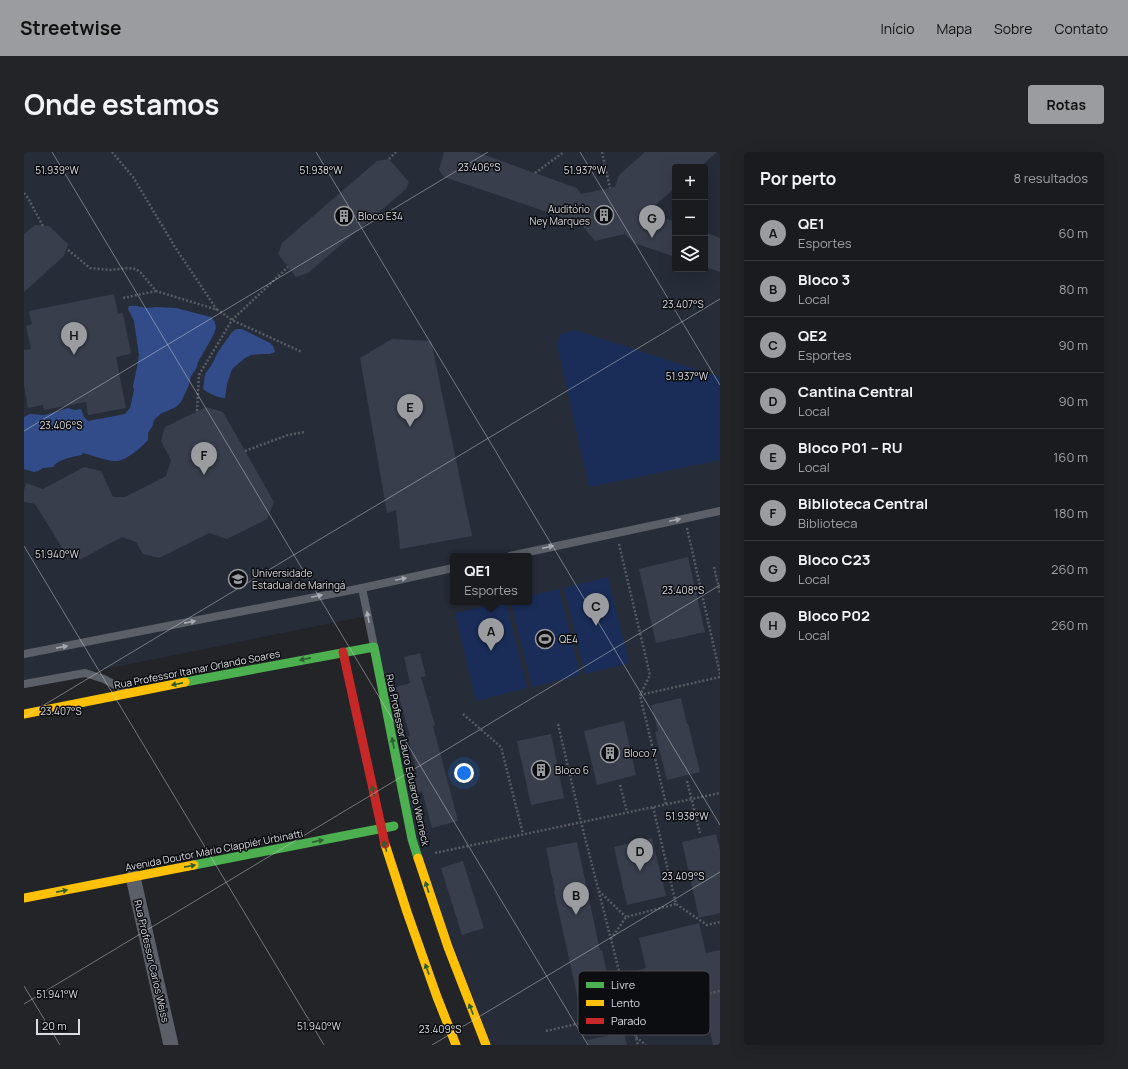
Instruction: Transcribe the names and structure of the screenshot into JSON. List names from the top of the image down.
{
  "streets": {
    "main road": ["Rua Professor Itamar Orlando Soares", "Rua Professor Lauro Eduardo Werneck", "Avenida Doutor Mário Clappiér Urbinatti"],
    "street": ["Rua Professor Carlos Weiss"]
  },
  "crossings": [
    ["Rua Professor Itamar Orlando Soares", "Rua Professor Lauro Eduardo Werneck"],
    ["Rua Professor Lauro Eduardo Werneck", "Avenida Doutor Mário Clappiér Urbinatti"],
    ["Avenida Doutor Mário Clappiér Urbinatti", "Rua Professor Carlos Weiss"]
  ],
  "one_way": ["Rua Professor Itamar Orlando Soares", "Rua Professor Lauro Eduardo Werneck", "Avenida Doutor Mário Clappiér Urbinatti"],
  "places": {
    "building": [
      "Auditório Ney Marques",
      "Bloco E34",
      "Bloco 7",
      "Bloco 6"
    ],
    "school or university": ["Universidade Estadual de Maringá"],
    "sports": ["QE4"]
  },
  "legend": ["Livre", "Lento", "Parado"],
  "scale_bar": "20 m",
  "page": {
    "header": "Streetwise",
    "nav": [
      "Início",
      "Mapa",
      "Sobre",
      "Contato"
    ],
    "title": "Onde estamos",
    "buttons": "Rotas",
    "heading": ["Por perto", "8 resultados"],
    "map_buttons": ["+", "−"],
    "list": [
      {
        "mark": "A",
        "name": "QE1",
        "note": "Esportes",
        "value": "60 m"
      },
      {
        "mark": "B",
        "name": "Bloco 3",
        "note": "Local",
        "value": "80 m"
      },
      {
        "mark": "C",
        "name": "QE2",
        "note": "Esportes",
        "value": "90 m"
      },
      {
        "mark": "D",
        "name": "Cantina Central",
        "note": "Local",
        "value": "90 m"
      },
      {
        "mark": "E",
        "name": "Bloco P01 – RU",
        "note": "Local",
        "value": "160 m"
      },
      {
        "mark": "F",
        "name": "Biblioteca Central",
        "note": "Biblioteca",
        "value": "180 m"
      },
      {
        "mark": "G",
        "name": "Bloco C23",
        "note": "Local",
        "value": "260 m"
      },
      {
        "mark": "H",
        "name": "Bloco P02",
        "note": "Local",
        "value": "260 m"
      }
    ],
    "pins": [
      "G",
      "H",
      "E",
      "F",
      "C",
      "A",
      "D",
      "B"
    ],
    "popup": ["QE1", "Esportes"],
    "scale": "20 m"
  },
  "coordinates": [
    "23.406°S",
    "51.938°W",
    "51.939°W",
    "51.937°W",
    "23.407°S",
    "51.940°W",
    "23.408°S",
    "23.409°S",
    "51.941°W"
  ]
}
